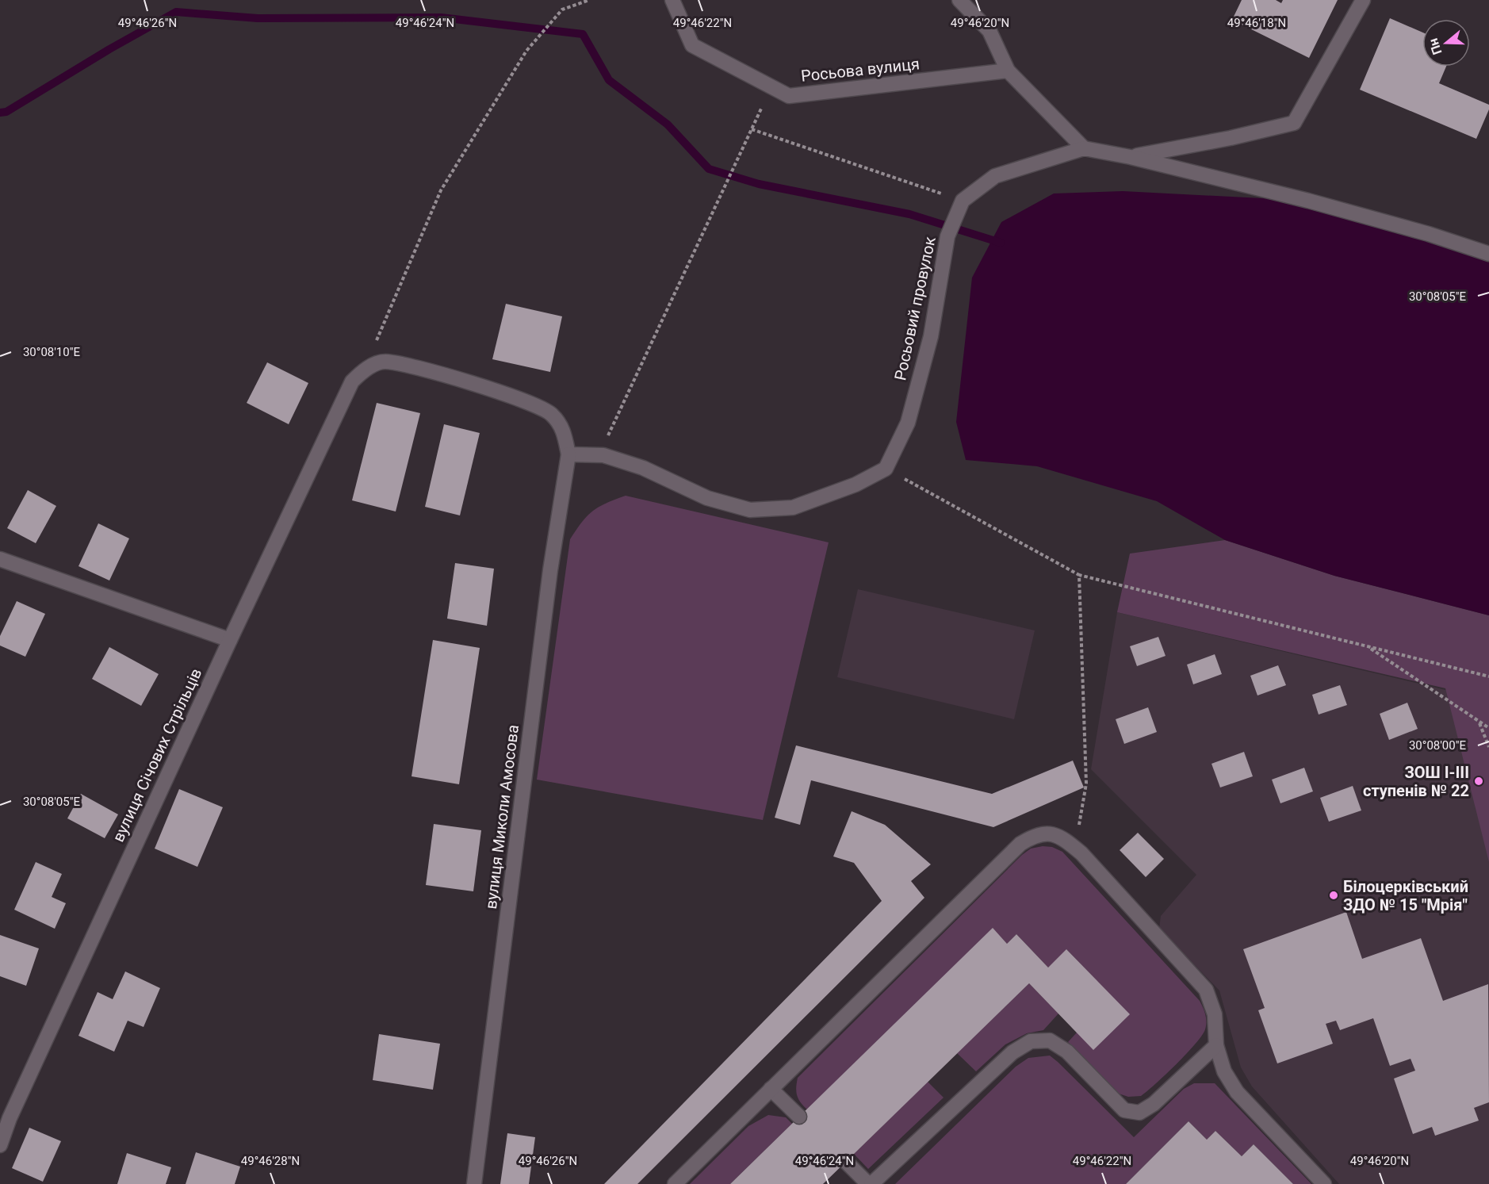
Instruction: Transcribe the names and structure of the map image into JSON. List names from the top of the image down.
{
  "streets": {
    "street": [
      "Росьова вулиця",
      "Росьовий провулок",
      "вулиця Січових Стрільців",
      "вулиця Миколи Амосова"
    ]
  },
  "places": ["ЗОШ І-ІІІ ступенів № 22", "Білоцерківський ЗДО № 15 \"Мрія\""],
  "north": "left",
  "coordinates": [
    "49°46'24\"N",
    "49°46'26\"N",
    "49°46'22\"N",
    "49°46'20\"N",
    "49°46'18\"N",
    "30°08'05\"E",
    "30°08'10\"E",
    "30°08'00\"E",
    "49°46'28\"N"
  ]
}
